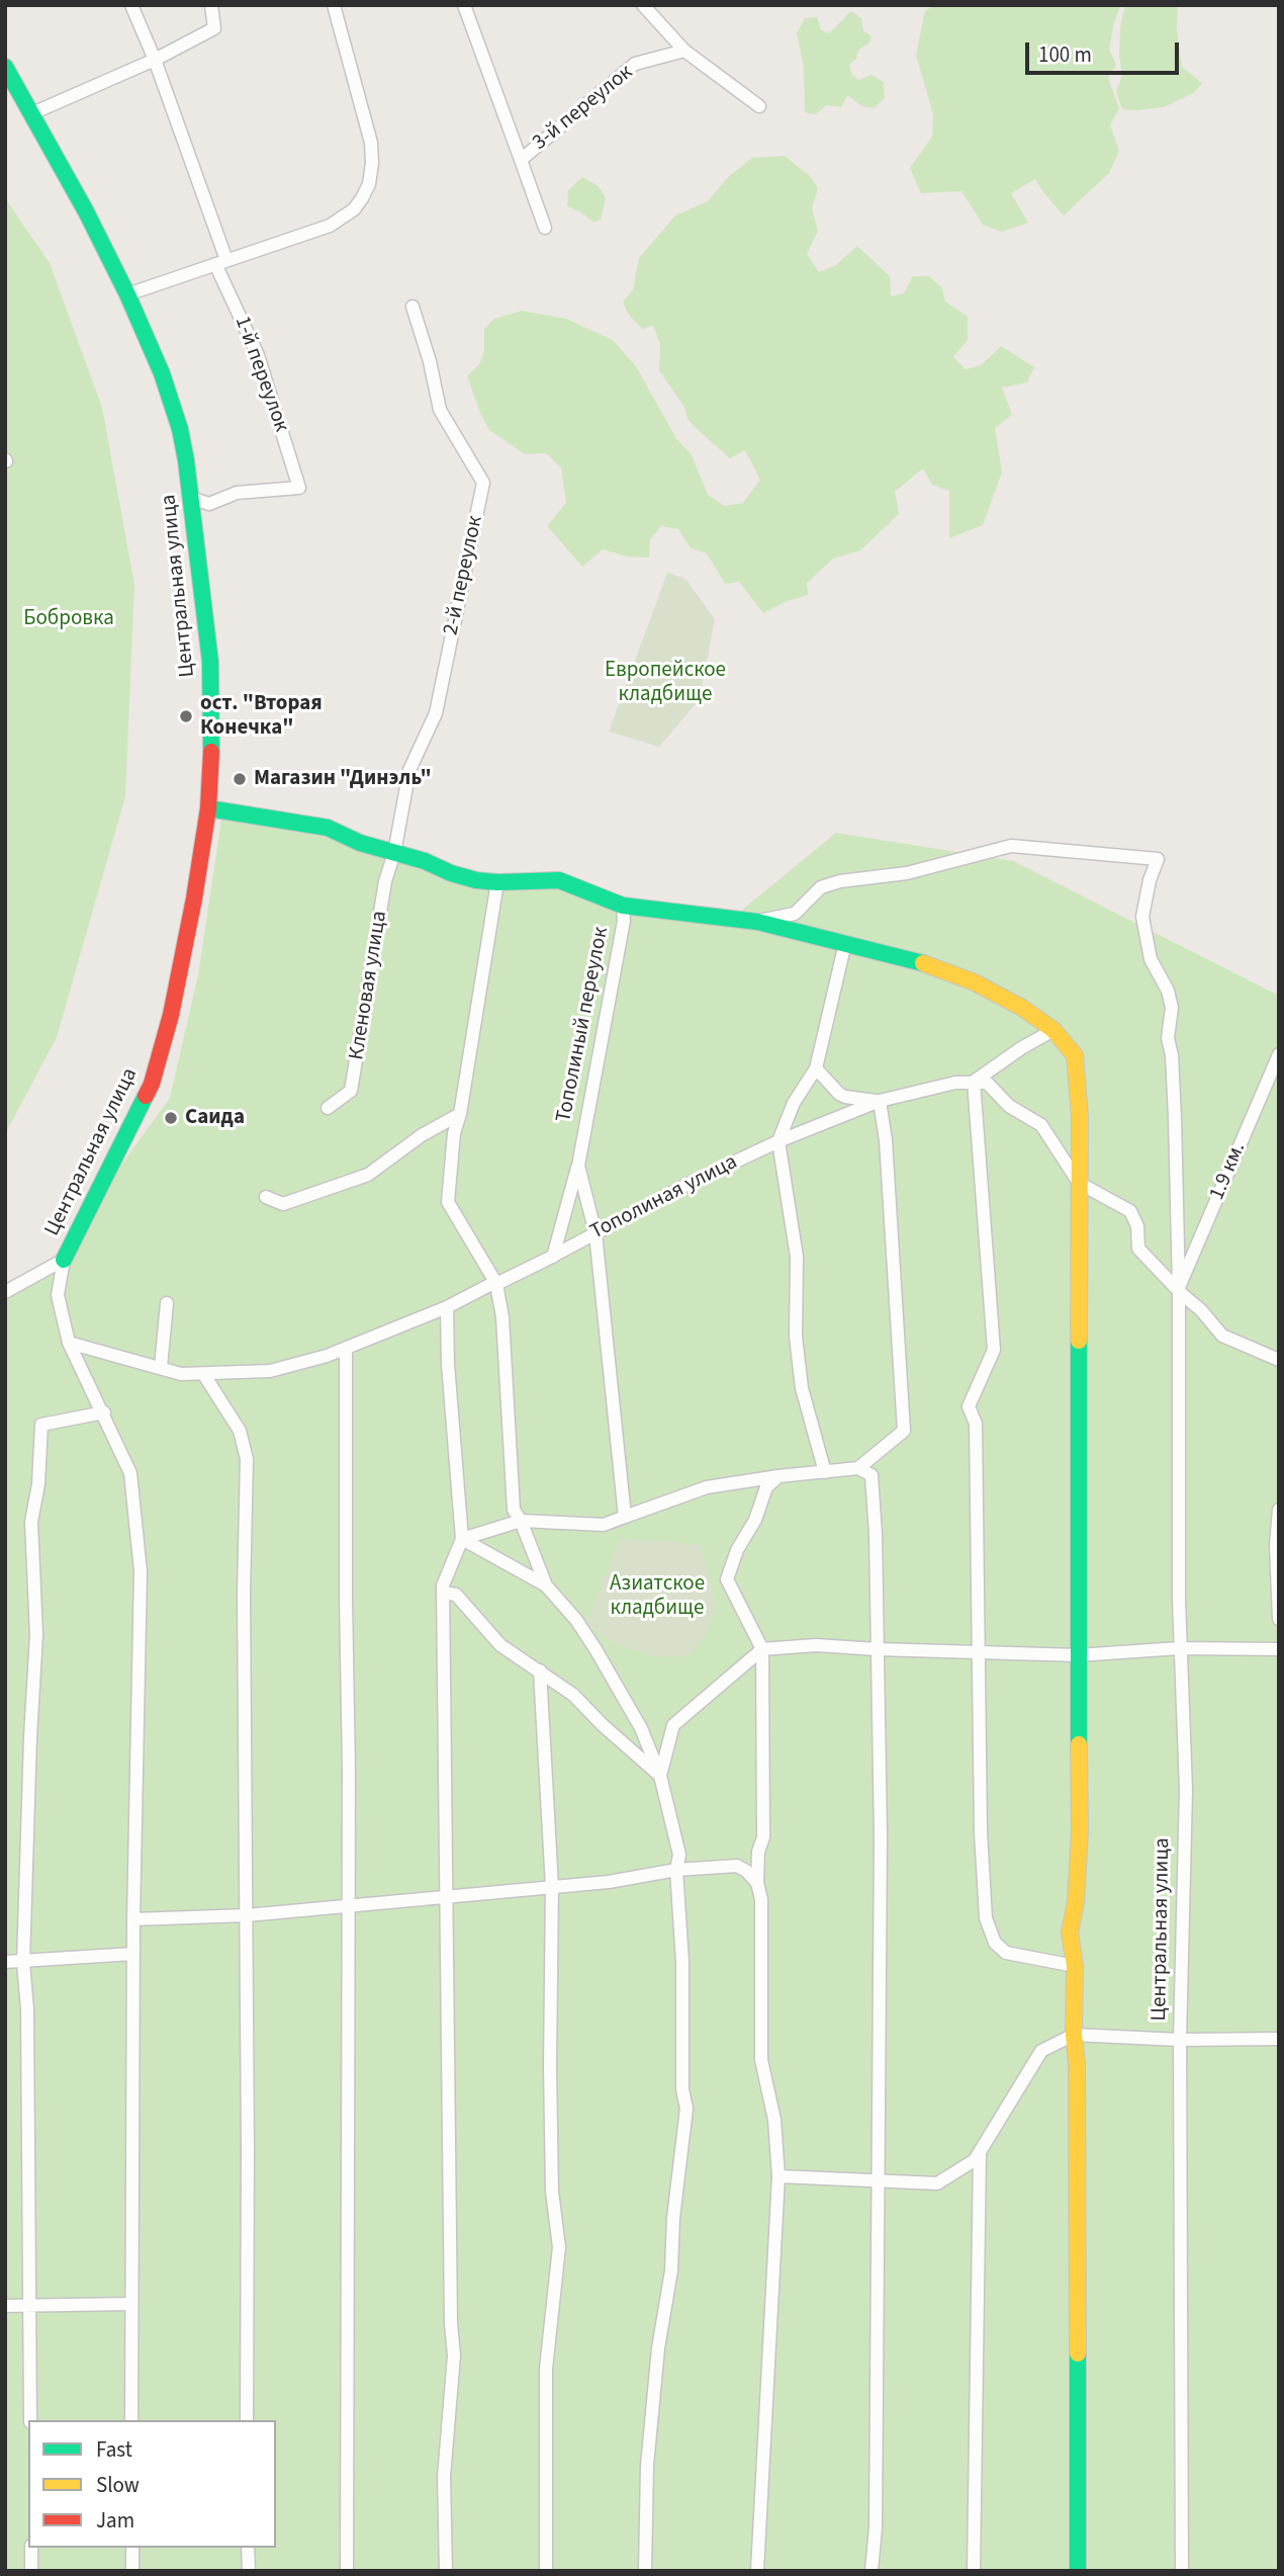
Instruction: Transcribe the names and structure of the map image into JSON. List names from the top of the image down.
{
  "streets": {
    "street": [
      "3-й переулок",
      "1-й переулок",
      "2-й переулок",
      "Центральная улица",
      "Кленовая улица",
      "Тополиный переулок",
      "1.9 км.",
      "Тополиная улица"
    ]
  },
  "crossings": [
    ["1-й переулок", "Центральная улица"],
    ["2-й переулок", "Кленовая улица"],
    ["Центральная улица", "Тополиный переулок"],
    ["Центральная улица", "1.9 км."],
    ["Тополиный переулок", "Тополиная улица"]
  ],
  "parks": ["Бобровка", "Европейское кладбище", "Азиатское кладбище"],
  "places": ["ост. \"Вторая Конечка\"", "Магазин \"Динэль\"", "Саида"],
  "legend": ["Fast", "Slow", "Jam"],
  "scale_bar": "100 m"
}
